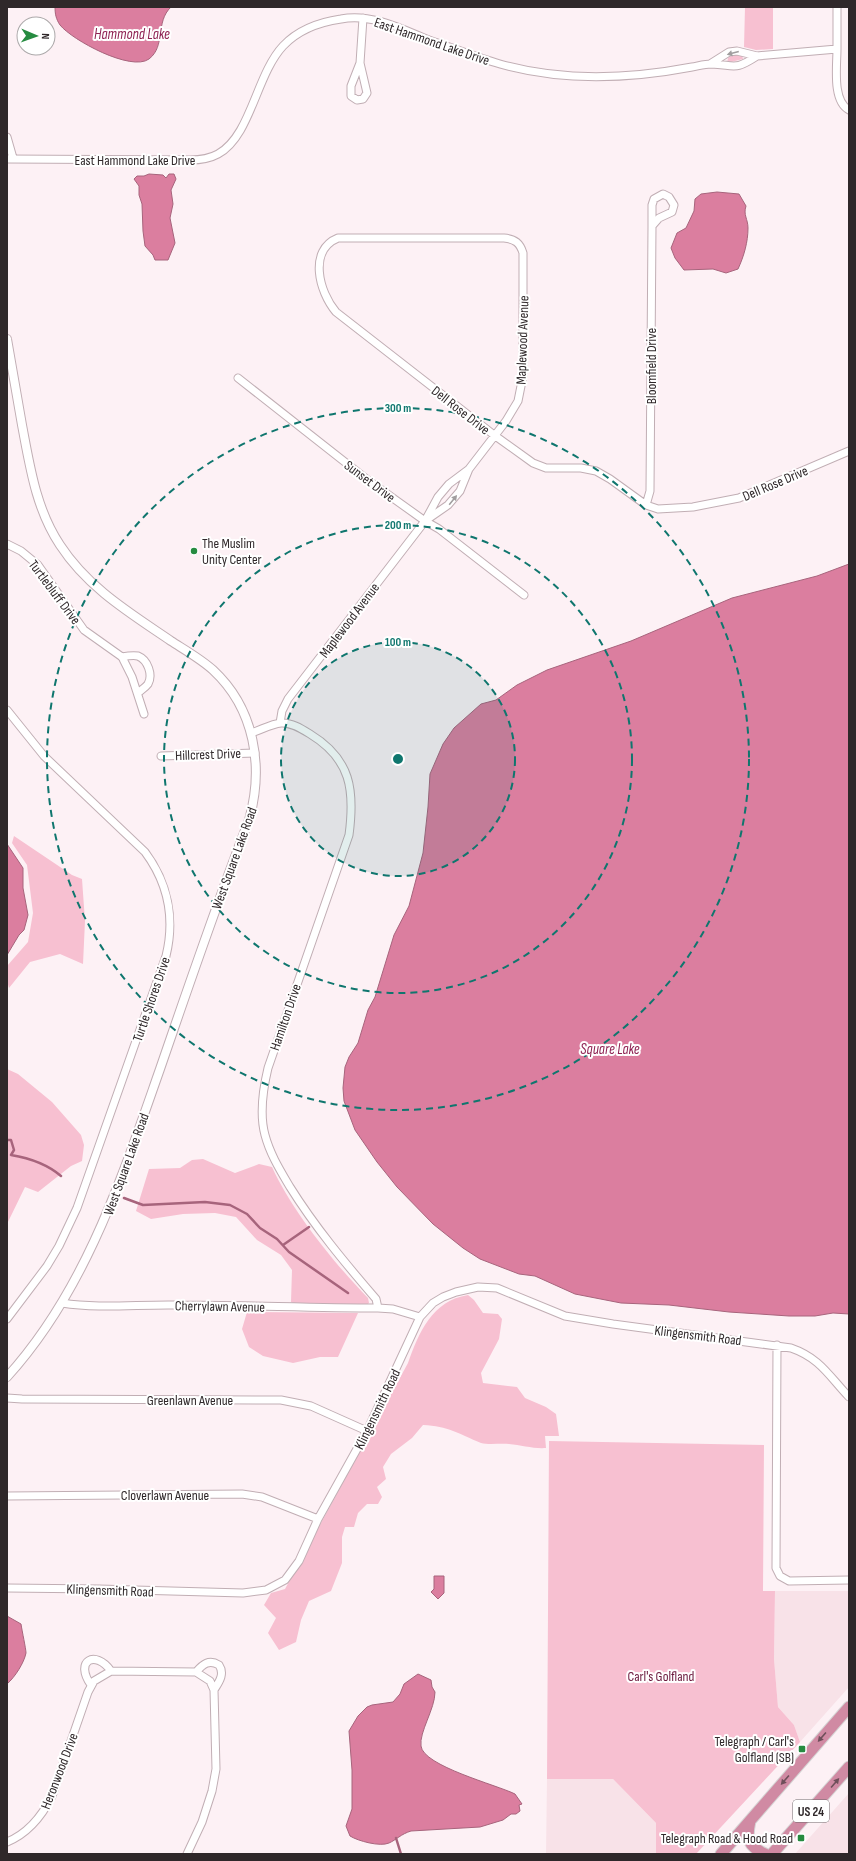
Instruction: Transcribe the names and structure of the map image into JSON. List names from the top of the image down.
{
  "streets": {
    "highway": ["US 24"],
    "street": [
      "East Hammond Lake Drive",
      "Maplewood Avenue",
      "Bloomfield Drive",
      "Dell Rose Drive",
      "Sunset Drive",
      "Turtlebluff Drive",
      "Hillcrest Drive",
      "West Square Lake Road",
      "Turtle Shores Drive",
      "Hamilton Drive",
      "Cherrylawn Avenue",
      "Klingensmith Road",
      "Greenlawn Avenue",
      "Cloverlawn Avenue",
      "Heronwood Drive"
    ]
  },
  "crossings": [
    ["Maplewood Avenue", "Dell Rose Drive"],
    ["Maplewood Avenue", "Sunset Drive"],
    ["Maplewood Avenue", "Hamilton Drive"],
    ["Bloomfield Drive", "Dell Rose Drive"],
    ["Hillcrest Drive", "West Square Lake Road"],
    ["West Square Lake Road", "Cherrylawn Avenue"],
    ["Hamilton Drive", "Cherrylawn Avenue"],
    ["Klingensmith Road", "Greenlawn Avenue"],
    ["Klingensmith Road", "Cloverlawn Avenue"]
  ],
  "water": ["Hammond Lake", "Square Lake"],
  "parks": ["Carl's Golfland"],
  "places": {
    "other": ["The Muslim Unity Center"],
    "transit": ["Telegraph / Carl's Golfland (SB)", "Telegraph Road & Hood Road"]
  },
  "north": "right",
  "rings": ["300 m", "200 m", "100 m"]
}
